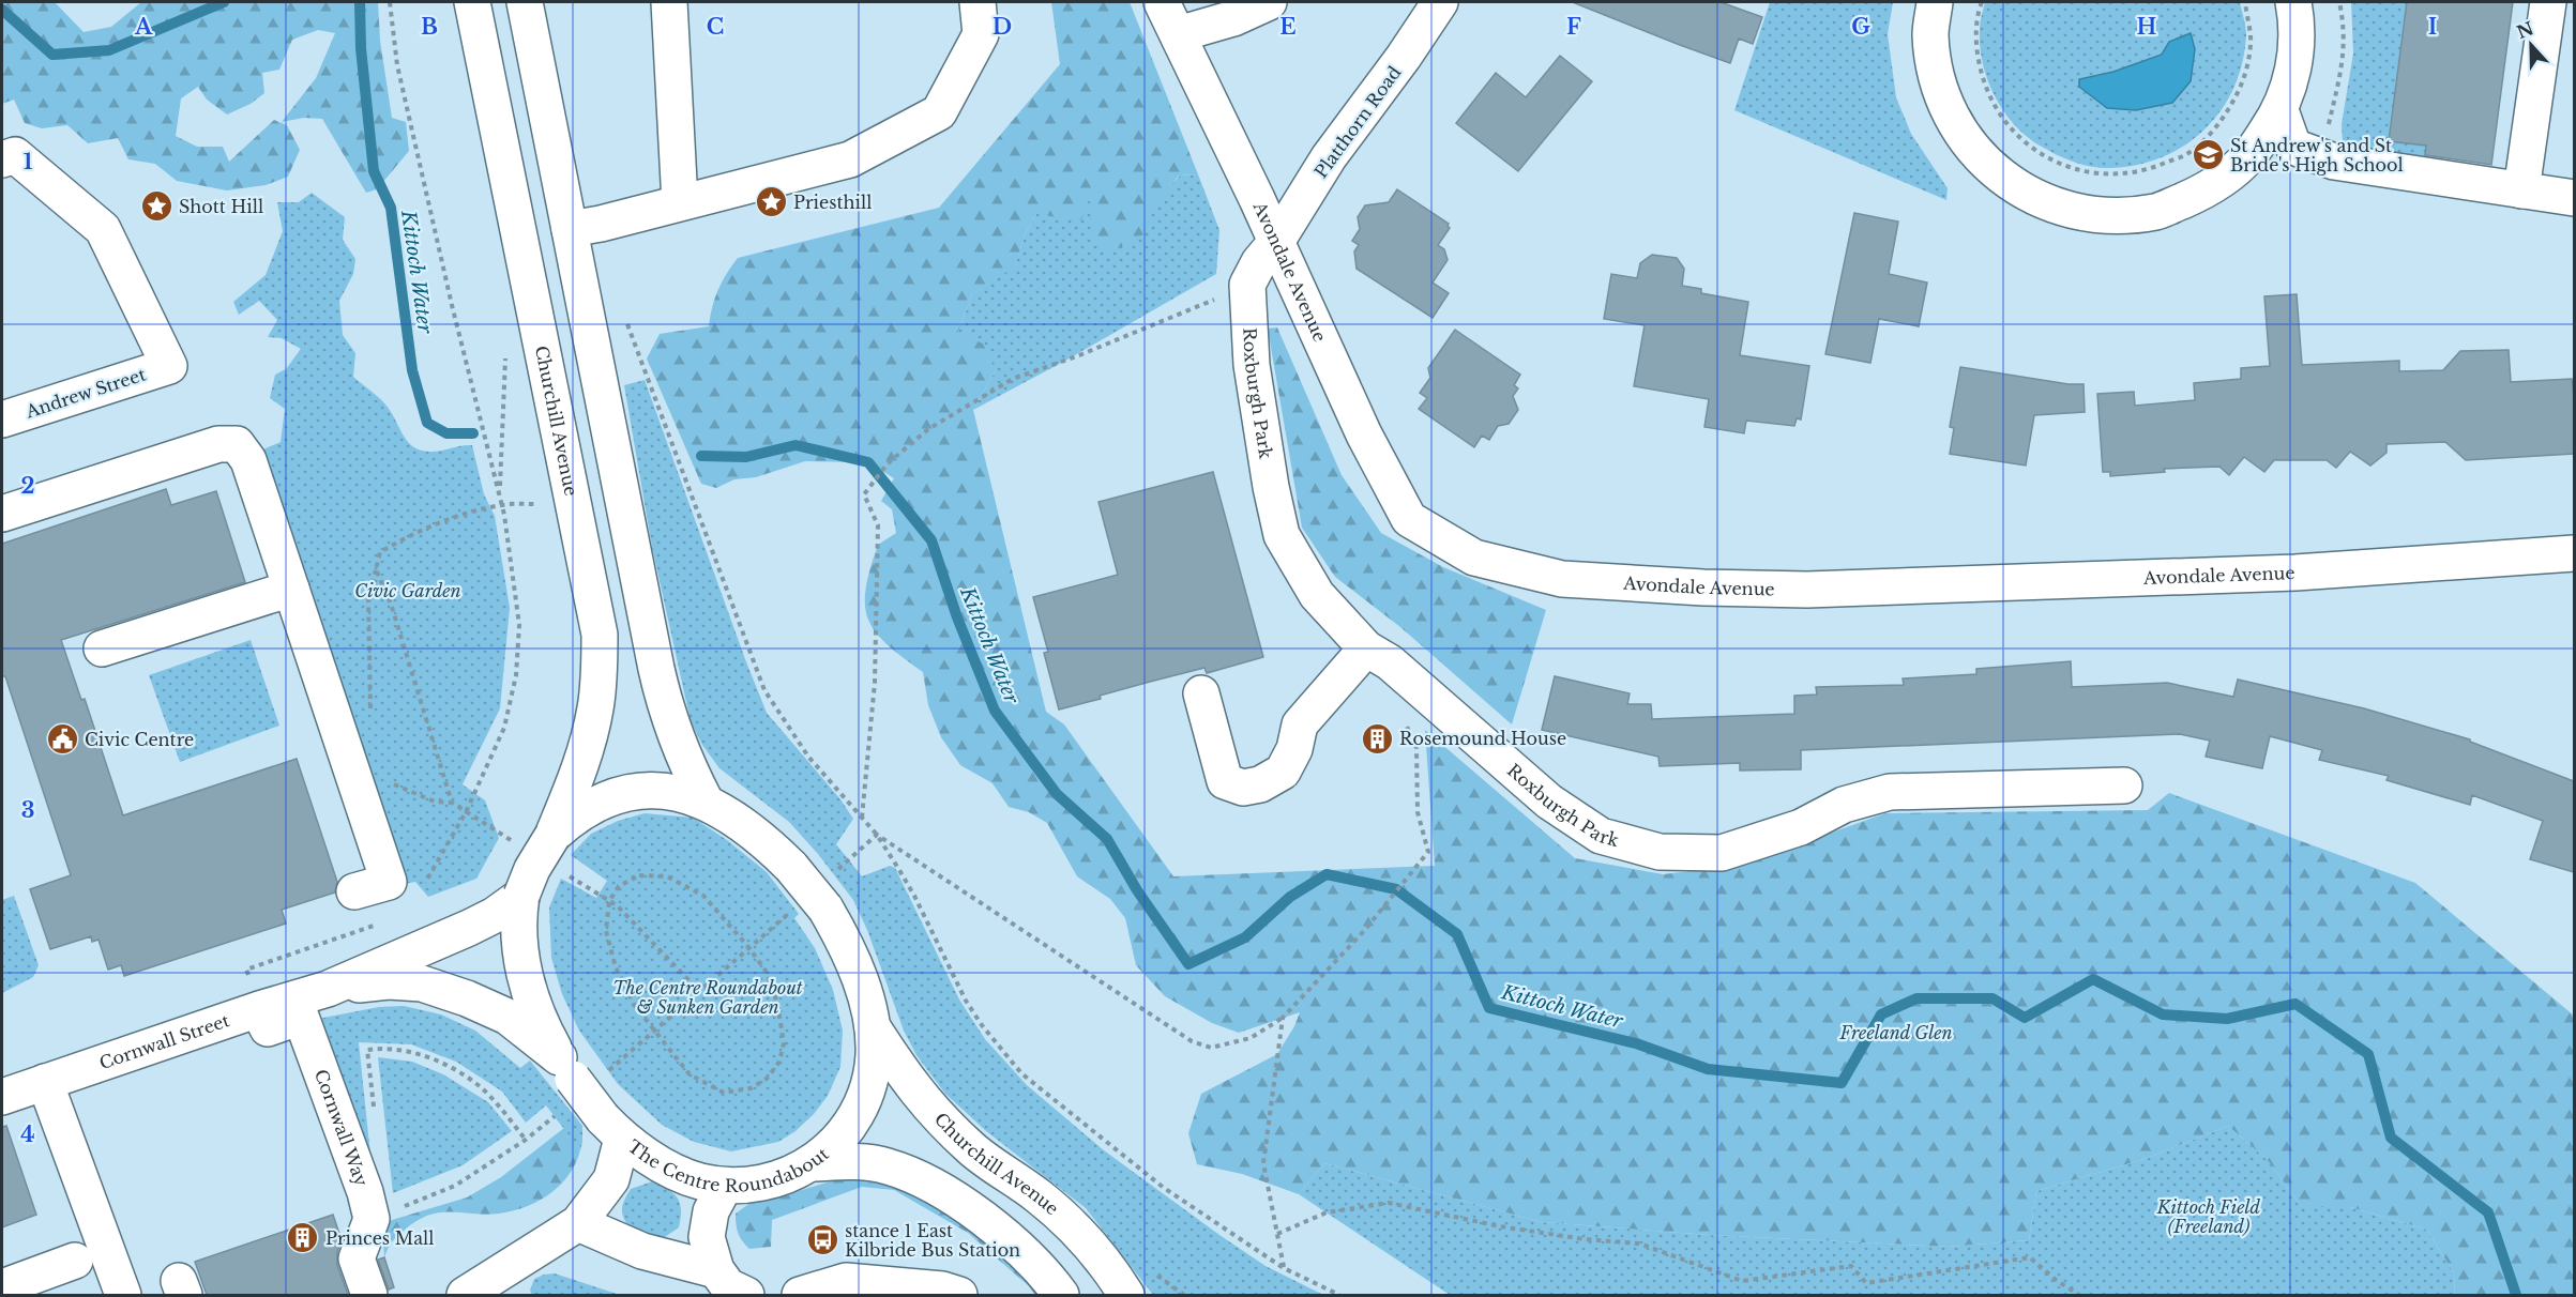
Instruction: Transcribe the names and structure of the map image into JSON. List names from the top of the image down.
{
  "streets": {
    "street": [
      "Platthorn Road",
      "Avondale Avenue",
      "Andrew Street",
      "Roxburgh Park",
      "Churchill Avenue",
      "Cornwall Street",
      "Cornwall Way",
      "The Centre Roundabout"
    ]
  },
  "crossings": [
    ["Platthorn Road", "Avondale Avenue"],
    ["Churchill Avenue", "The Centre Roundabout"],
    ["Cornwall Street", "Cornwall Way"],
    ["Cornwall Street", "The Centre Roundabout"]
  ],
  "water": ["Kittoch Water"],
  "parks": [
    "Civic Garden",
    "The Centre Roundabout & Sunken Garden",
    "Freeland Glen",
    "Kittoch Field (Freeland)"
  ],
  "places": {
    "school or university": ["St Andrew's and St Bride's High School"],
    "place": ["Priesthill", "Shott Hill"],
    "building": ["Rosemound House", "Princes Mall"],
    "public building": ["Civic Centre"],
    "bus stop": ["stance 1 East Kilbride Bus Station"]
  },
  "north": "top",
  "grid": {
    "columns": [
      "A",
      "B",
      "C",
      "D",
      "E",
      "F",
      "G",
      "H",
      "I"
    ],
    "rows": [
      "1",
      "2",
      "3",
      "4"
    ]
  }
}
